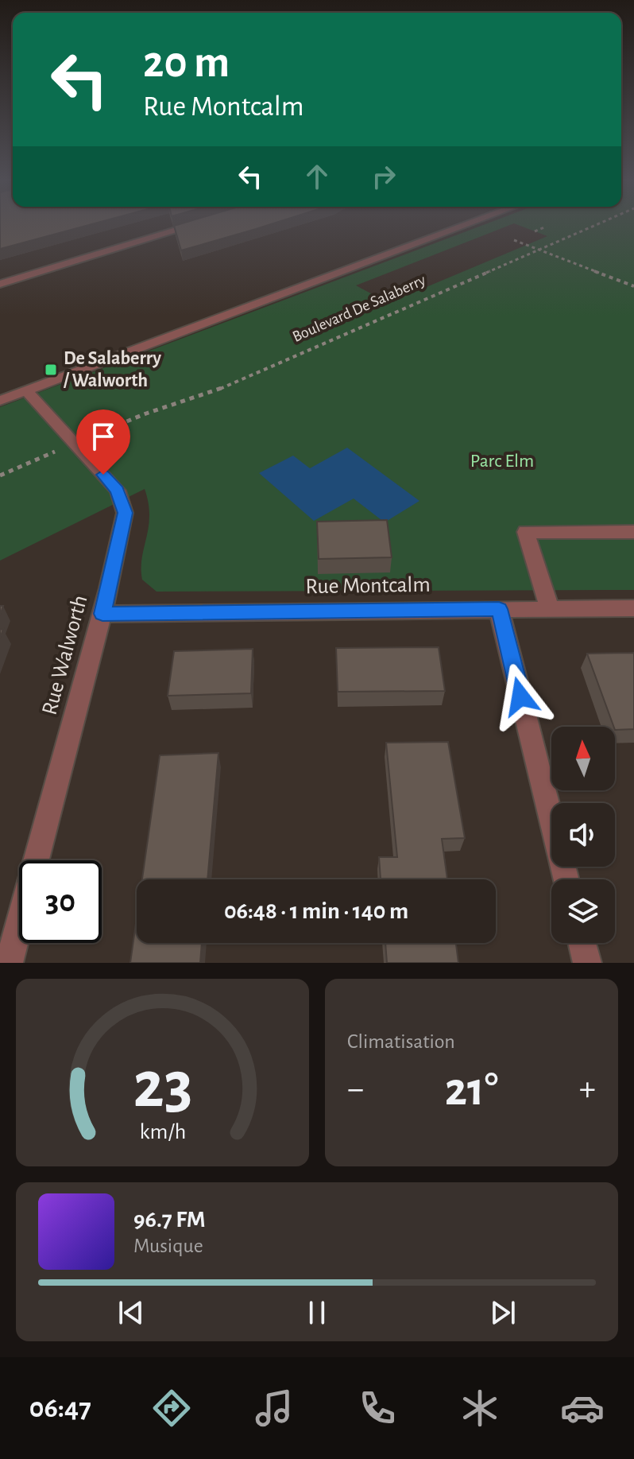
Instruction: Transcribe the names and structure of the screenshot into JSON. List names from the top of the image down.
{
  "streets": {
    "street": ["Boulevard De Salaberry", "Rue Montcalm", "Rue Walworth"]
  },
  "crossings": [
    ["Boulevard De Salaberry", "Rue Walworth"],
    ["Rue Montcalm", "Rue Walworth"]
  ],
  "parks": ["Parc Elm"],
  "places": {
    "transit": ["De Salaberry / Walworth"]
  },
  "north": "top",
  "page": {
    "turn": ["20 m", "Rue Montcalm"],
    "limit": "30",
    "trip": "06:48 · 1 min · 140 m",
    "tile": "Climatisation",
    "heat": ["−", "21°", "+"],
    "song": ["96.7 FM", "Musique"],
    "tabs": "06:47",
    "gauge": ["23", "km/h"]
  }
}
